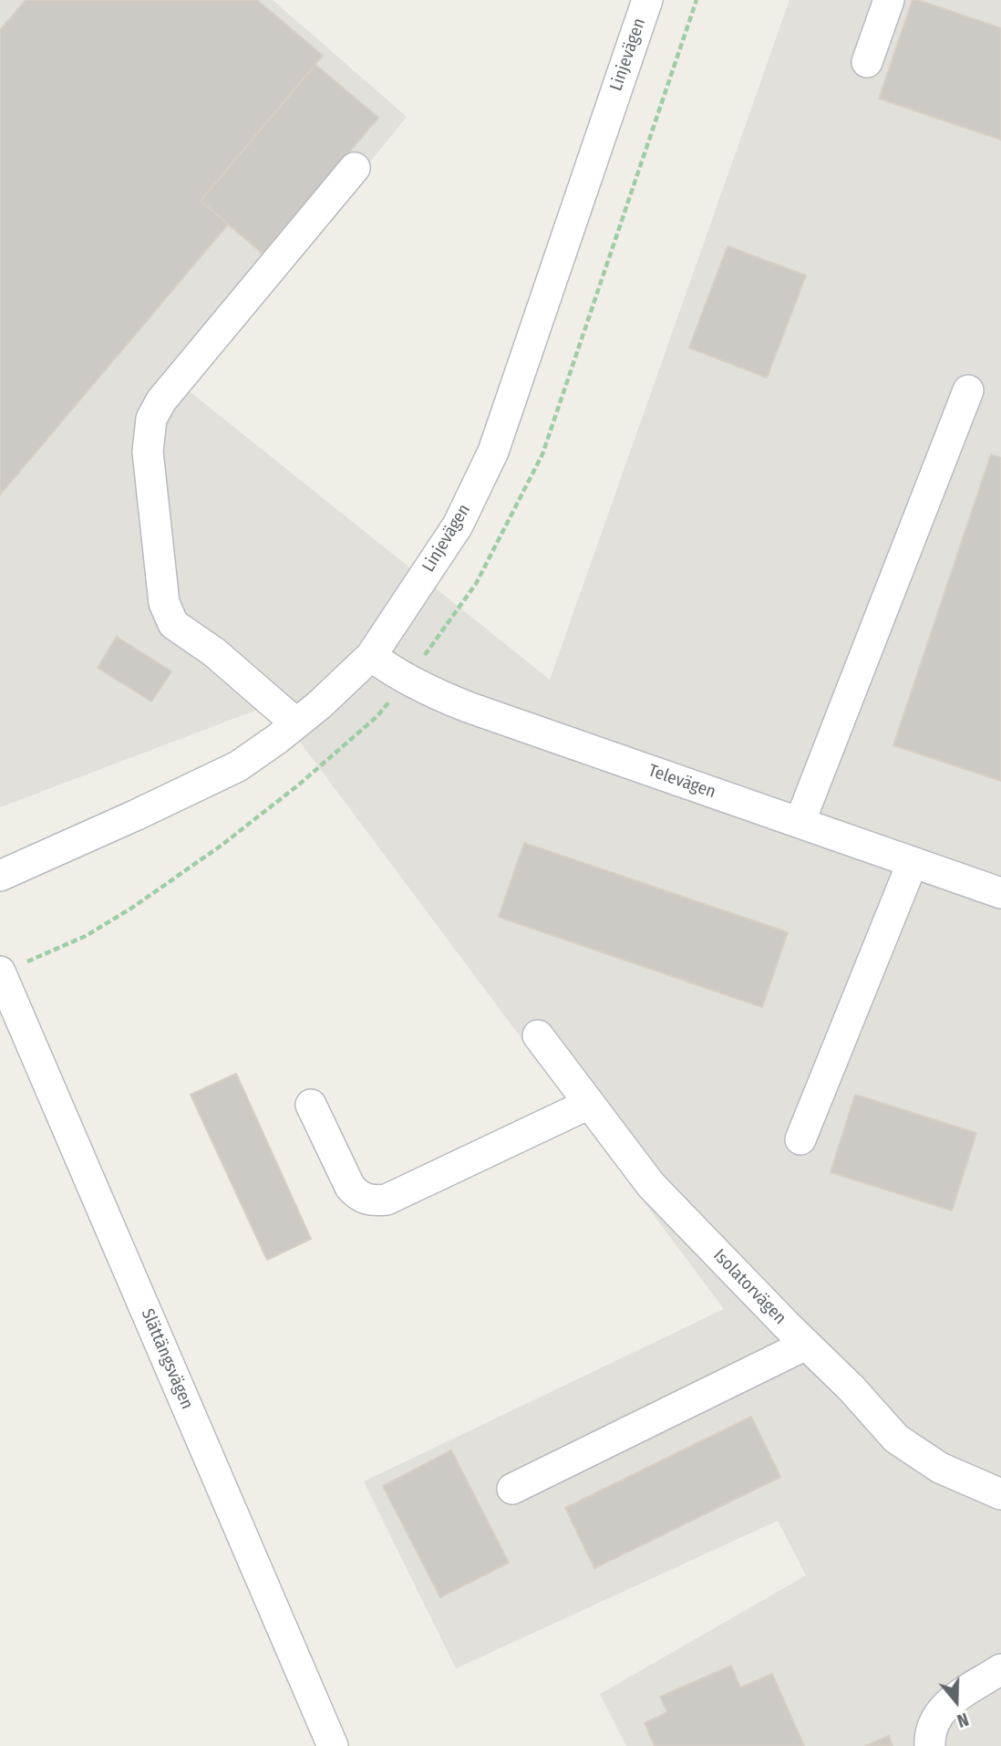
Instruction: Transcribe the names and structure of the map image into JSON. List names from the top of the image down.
{
  "streets": {
    "street": [
      "Linjevägen",
      "Televägen",
      "Isolatorvägen",
      "Slättängsvägen"
    ]
  },
  "crossings": [
    ["Linjevägen", "Televägen"]
  ],
  "north": "bottom"
}
